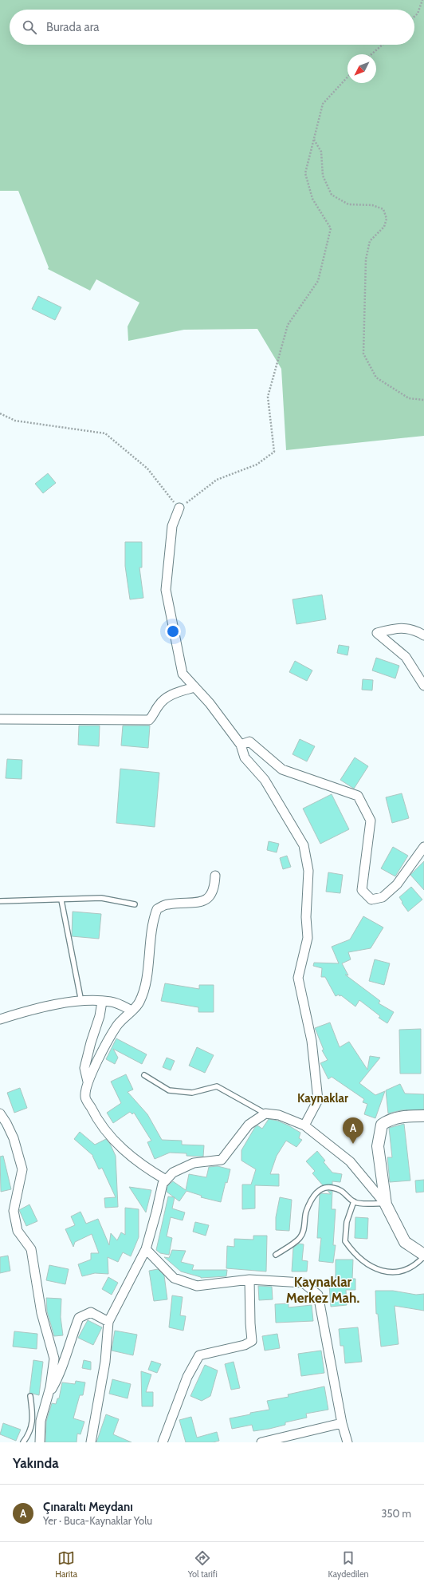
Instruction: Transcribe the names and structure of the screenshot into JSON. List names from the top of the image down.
{
  "districts": ["Kaynaklar", "Kaynaklar Merkez Mah."],
  "north": "bottom left",
  "page": {
    "search": "Burada ara",
    "pins": "A",
    "heading": "Yakında",
    "list": [
      {
        "mark": "A",
        "name": "Çınaraltı Meydanı",
        "note": "Yer · Buca-Kaynaklar Yolu",
        "value": "350 m"
      }
    ],
    "nav": ["Harita", "Yol tarifi", "Kaydedilen"]
  }
}
